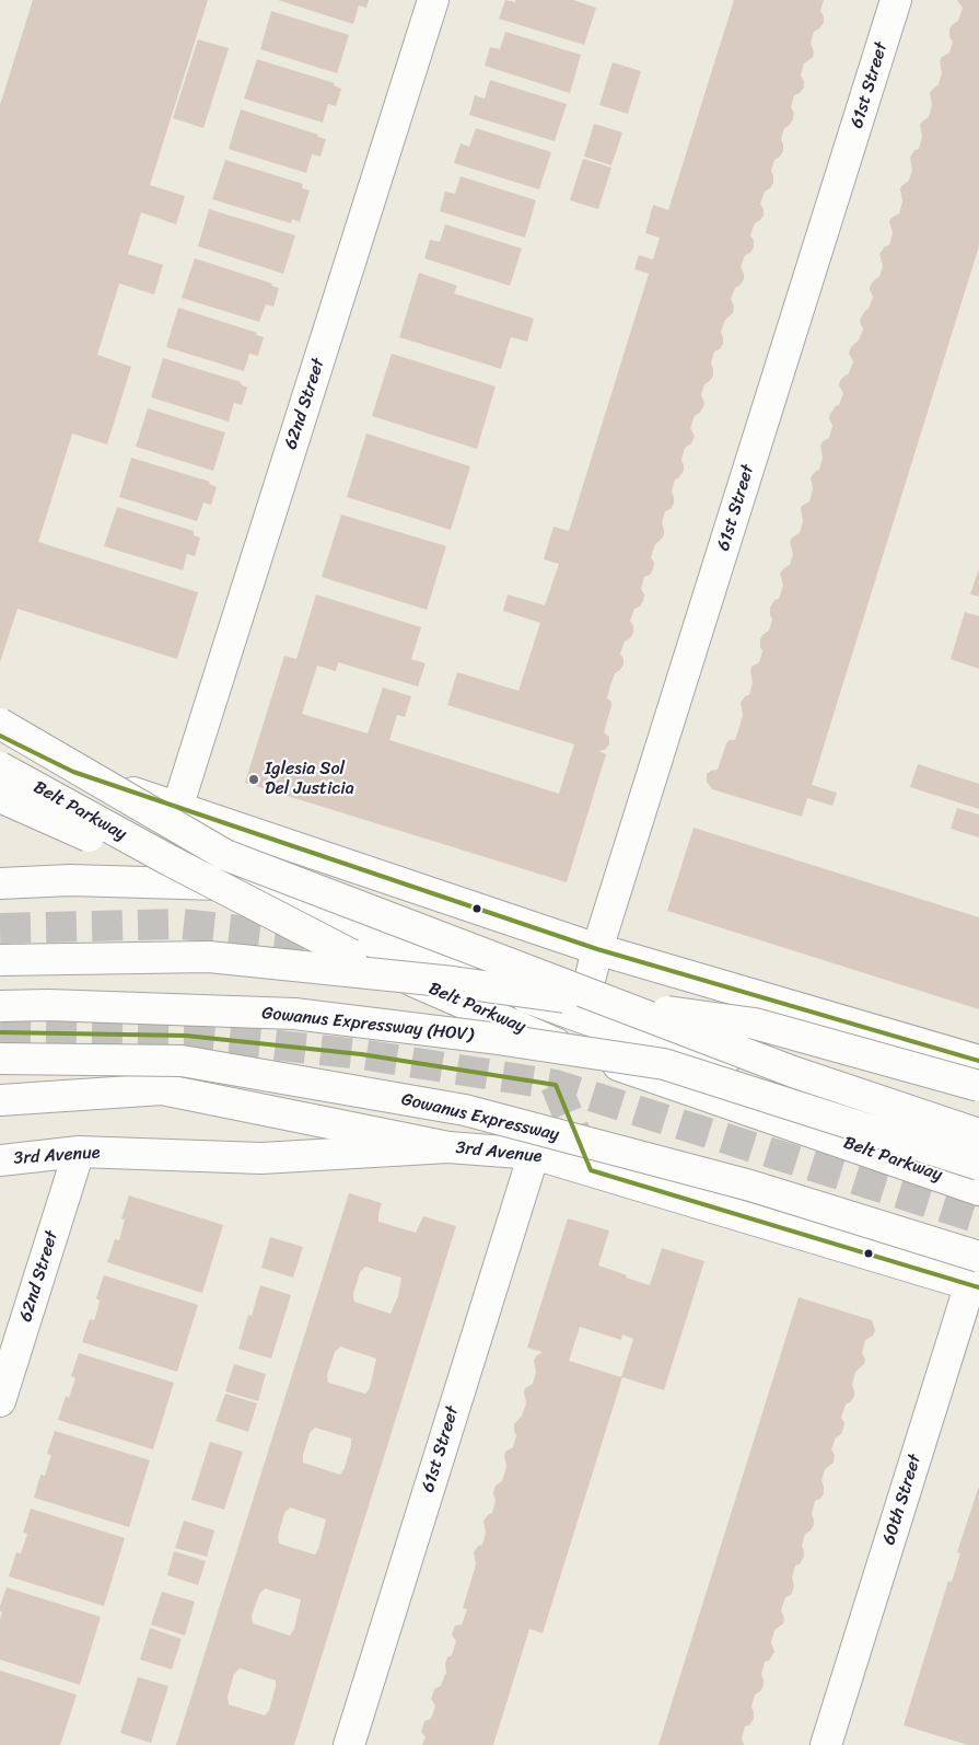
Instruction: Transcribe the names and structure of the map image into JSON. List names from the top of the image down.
{
  "streets": {
    "main road": [
      "61st Street",
      "62nd Street",
      "Belt Parkway",
      "Gowanus Expressway (HOV)",
      "Gowanus Expressway",
      "3rd Avenue",
      "60th Street"
    ]
  },
  "crossings": [
    ["61st Street", "3rd Avenue"],
    ["62nd Street", "3rd Avenue"],
    ["Gowanus Expressway", "3rd Avenue"],
    ["Gowanus Expressway", "60th Street"],
    ["3rd Avenue", "60th Street"]
  ],
  "places": ["Iglesia Sol Del Justicia"]
}
